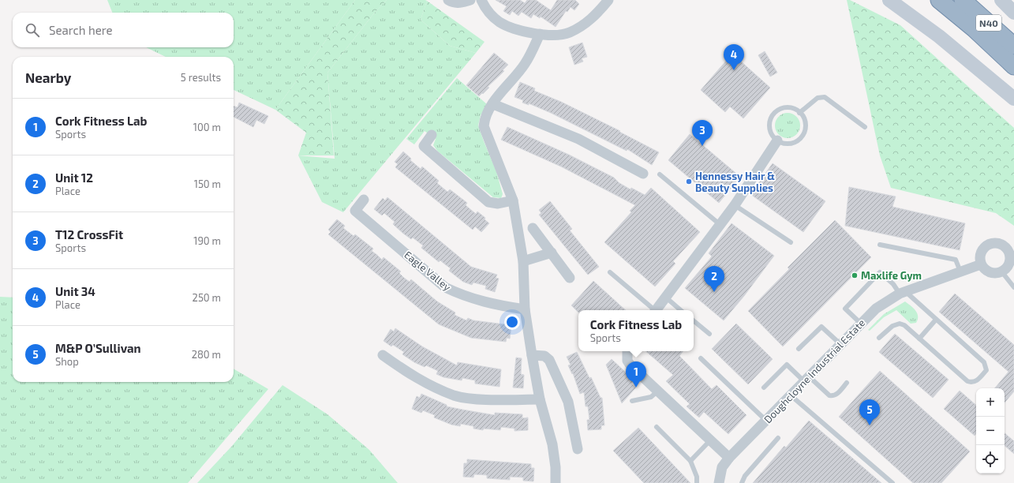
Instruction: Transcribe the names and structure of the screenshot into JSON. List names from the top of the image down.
{
  "streets": {
    "highway": ["N40"],
    "street": ["Eagle Valley", "Doughcloyne Industrial Estate"]
  },
  "places": ["Hennessy Hair & Beauty Supplies", "Maxlife Gym"],
  "page": {
    "search": "Search here",
    "pins": [
      "4",
      "3",
      "2",
      "1",
      "5"
    ],
    "heading": ["Nearby", "5 results"],
    "list": [
      {
        "mark": "1",
        "name": "Cork Fitness Lab",
        "note": "Sports",
        "value": "100 m"
      },
      {
        "mark": "2",
        "name": "Unit 12",
        "note": "Place",
        "value": "150 m"
      },
      {
        "mark": "3",
        "name": "T12 CrossFit",
        "note": "Sports",
        "value": "190 m"
      },
      {
        "mark": "4",
        "name": "Unit 34",
        "note": "Place",
        "value": "250 m"
      },
      {
        "mark": "5",
        "name": "M&P O’Sullivan",
        "note": "Shop",
        "value": "280 m"
      }
    ],
    "popup": ["Cork Fitness Lab", "Sports"],
    "map_buttons": ["+", "−"]
  }
}
